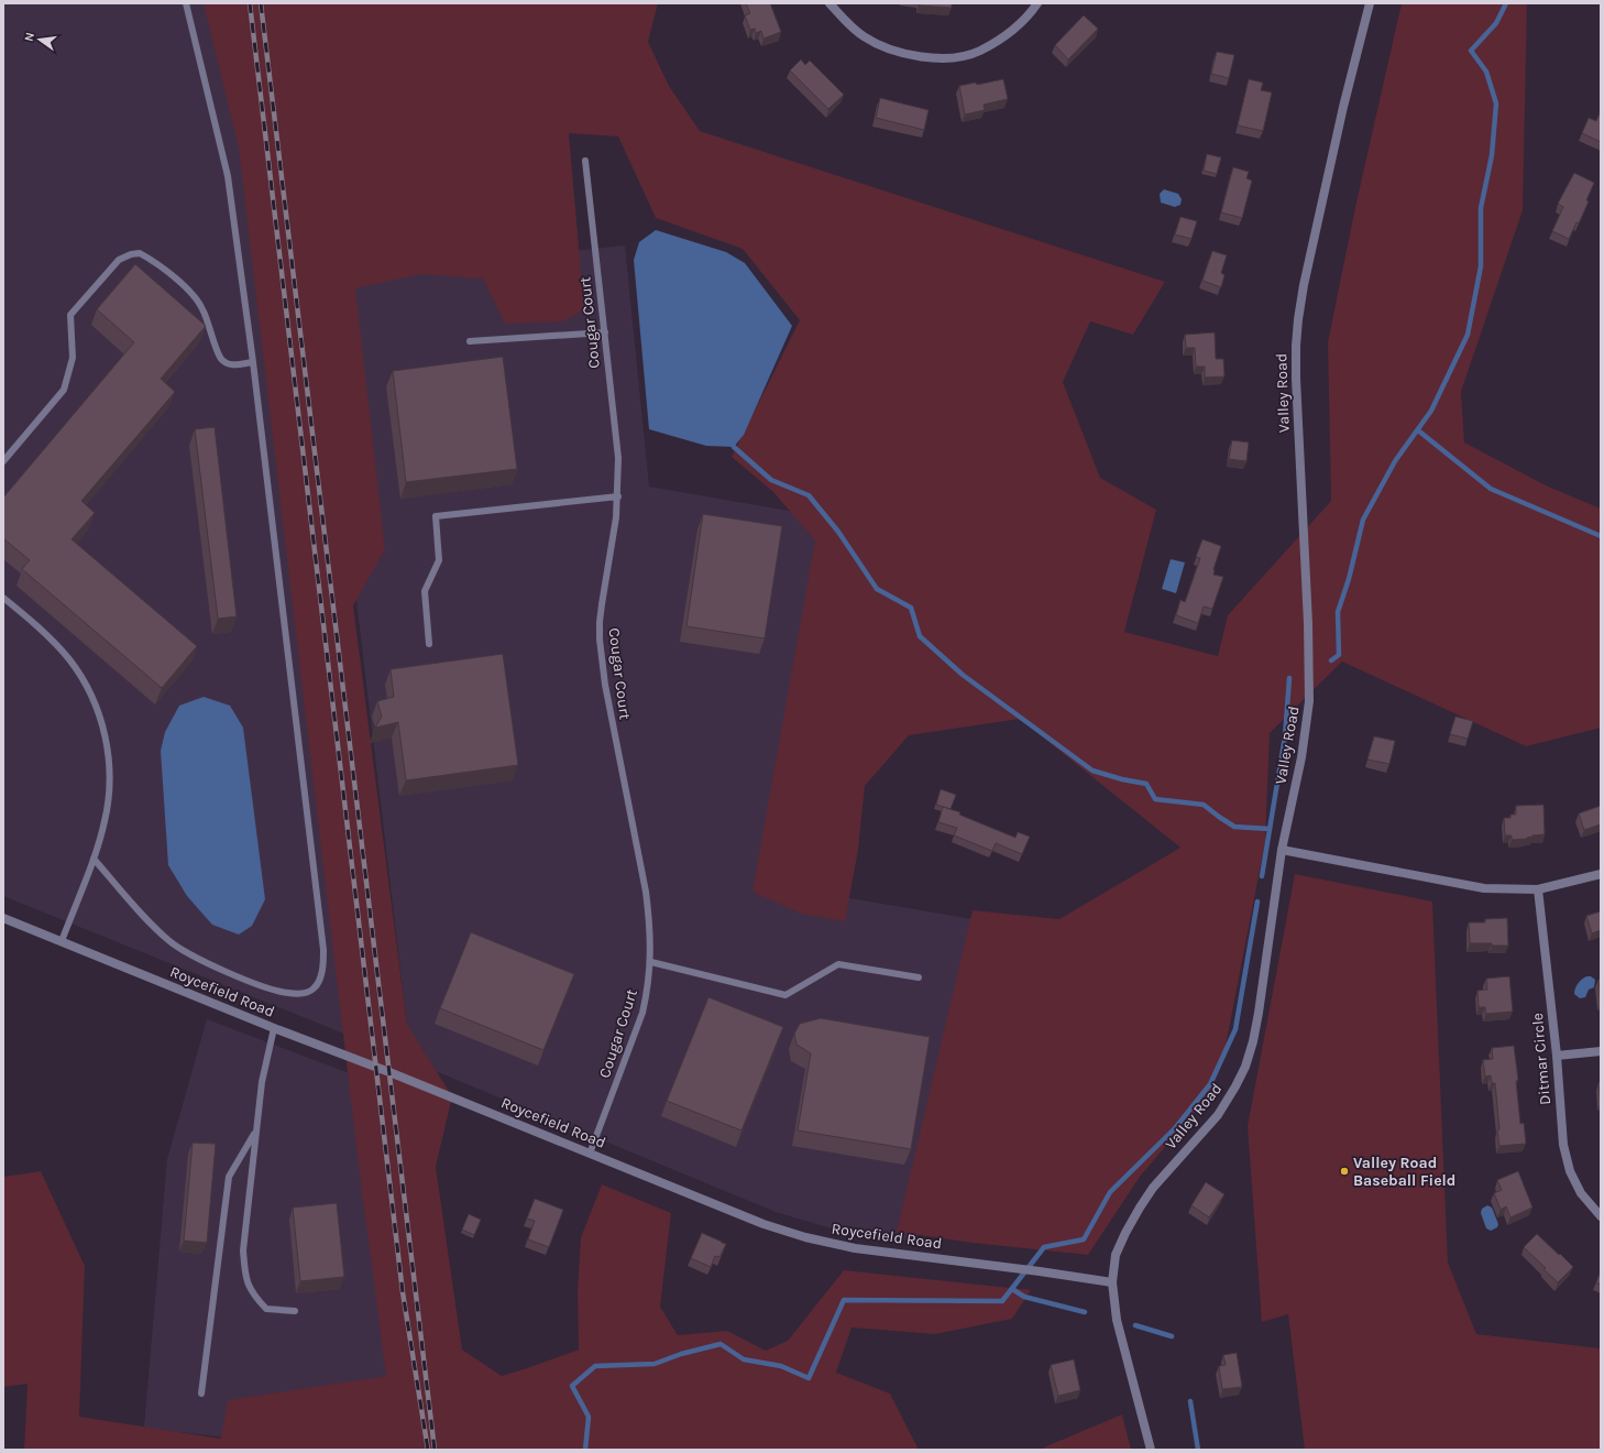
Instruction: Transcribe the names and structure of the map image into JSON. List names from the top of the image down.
{
  "streets": {
    "street": ["Valley Road", "Roycefield Road", "Ditmar Circle"],
    "lane": ["Cougar Court"]
  },
  "crossings": [
    ["Cougar Court", "Roycefield Road"],
    ["Valley Road", "Roycefield Road"]
  ],
  "places": ["Valley Road Baseball Field"],
  "north": "left"
}
